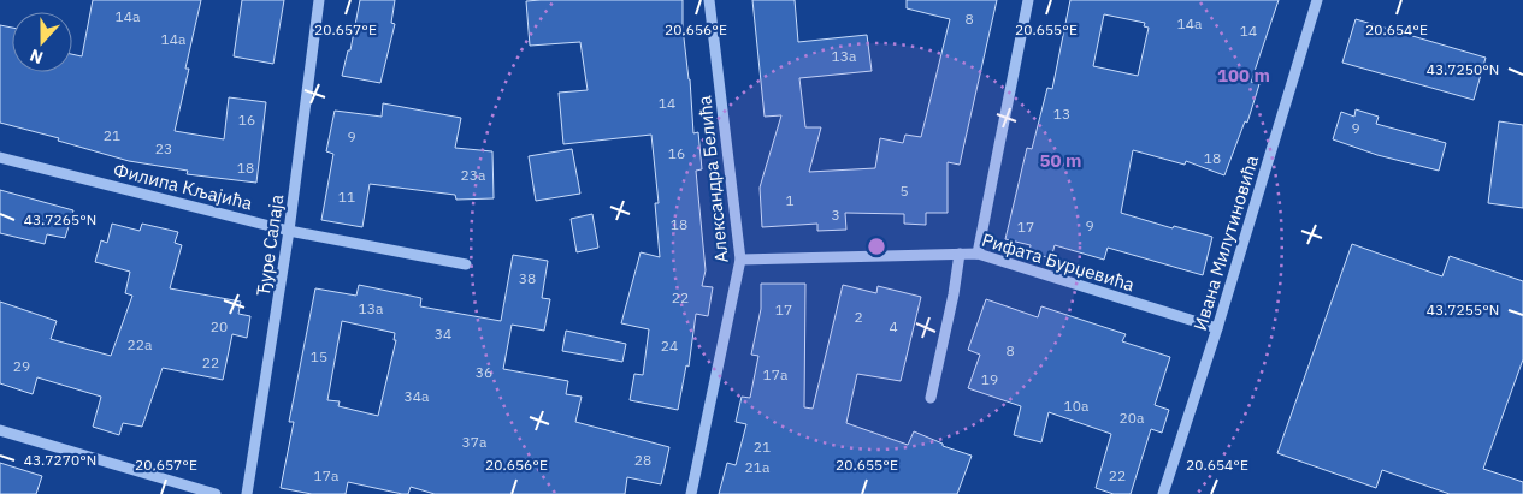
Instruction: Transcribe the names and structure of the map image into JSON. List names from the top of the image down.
{
  "streets": {
    "street": [
      "Александра Белића",
      "Филипа Кљајића",
      "Ивана Милутиновића",
      "Ђуре Салаја",
      "Рифата Бурџевића"
    ]
  },
  "crossings": [
    ["Александра Белића", "Рифата Бурџевића"],
    ["Филипа Кљајића", "Ђуре Салаја"],
    ["Ивана Милутиновића", "Рифата Бурџевића"]
  ],
  "house_numbers": [
    "14a",
    "8",
    "14a",
    "14",
    "14a",
    "13a",
    "14",
    "13",
    "16",
    "9",
    "21",
    "9",
    "23",
    "16",
    "18",
    "18",
    "23a",
    "5",
    "11",
    "1",
    "3",
    "18",
    "9",
    "17",
    "38",
    "22",
    "13a",
    "17",
    "2",
    "20",
    "4",
    "34",
    "22a",
    "24",
    "8",
    "15",
    "22",
    "29",
    "36",
    "17a",
    "19",
    "34a",
    "10a",
    "20a",
    "37a",
    "21",
    "28",
    "21a",
    "17a",
    "22"
  ],
  "north": "bottom",
  "coordinates": [
    "20.657°E",
    "20.656°E",
    "20.655°E",
    "20.654°E",
    "43.7250°N",
    "43.7265°N",
    "43.7255°N",
    "43.7270°N"
  ],
  "rings": ["100 m", "50 m"]
}
